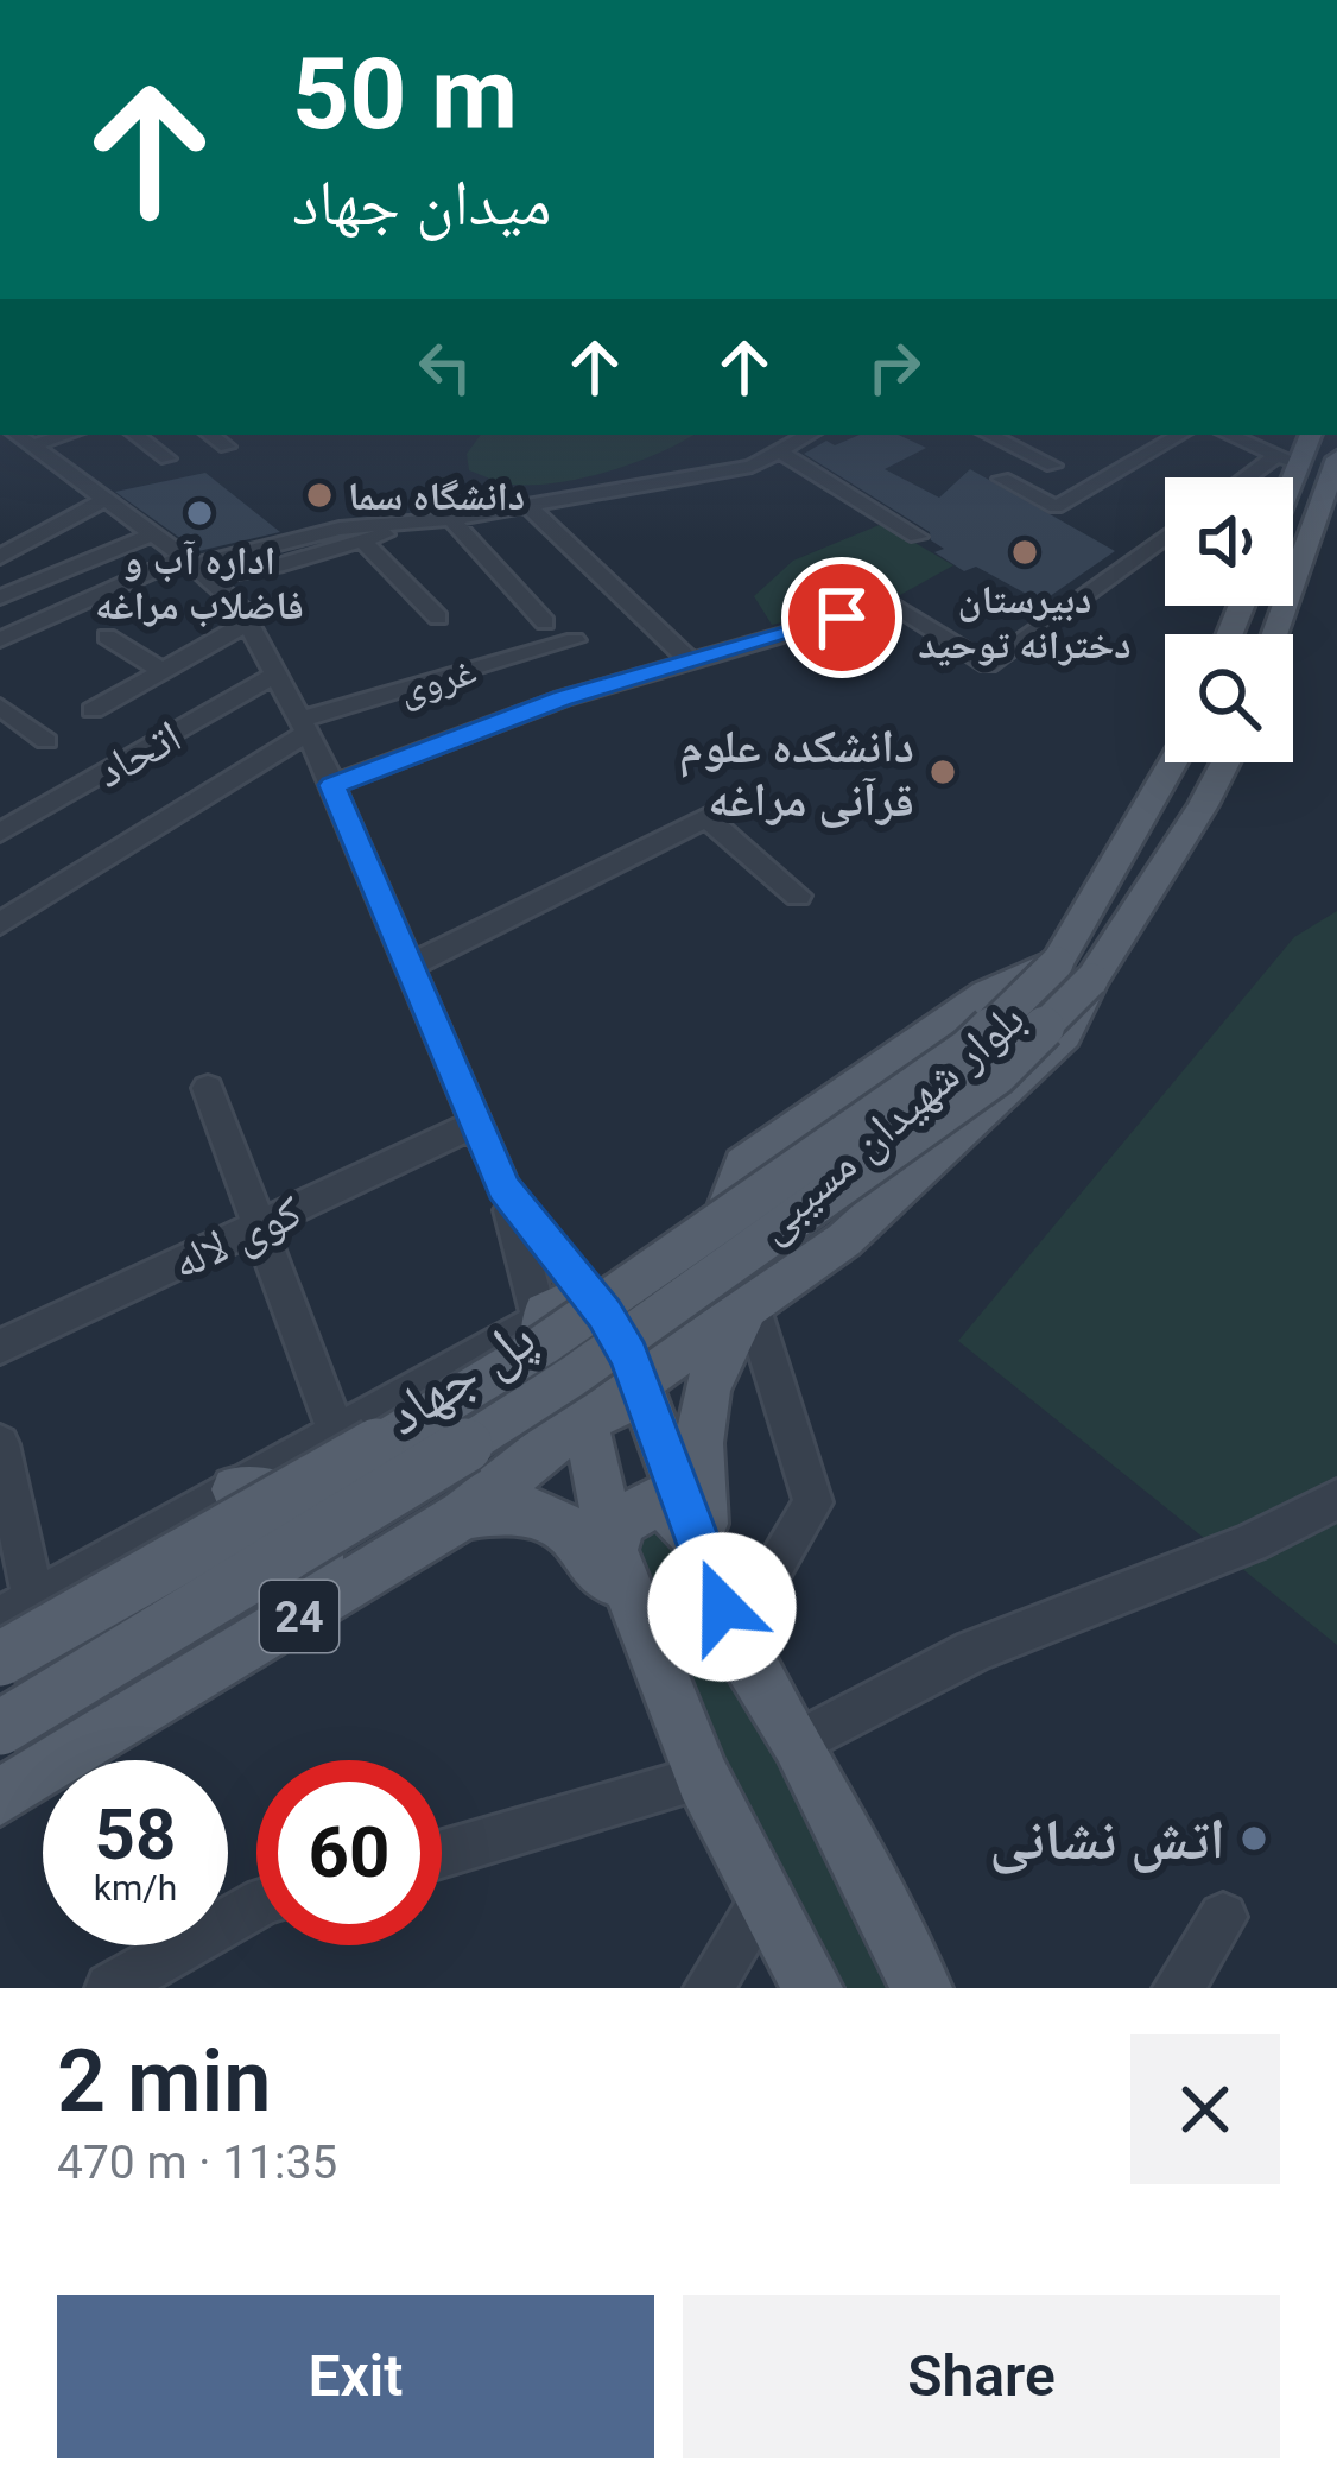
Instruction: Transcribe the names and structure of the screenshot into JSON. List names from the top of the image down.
{
  "streets": {
    "main road": ["بلوار شهیدان مسیبی", "پل جهاد", "24"],
    "street": ["غروی", "اتحاد", "کوی لاله"]
  },
  "crossings": [
    ["بلوار شهیدان مسیبی", "پل جهاد"],
    ["بلوار شهیدان مسیبی", "24"]
  ],
  "places": [
    "دانشگاه سما",
    "اداره آب و فاضلاب مراغه",
    "دبیرستان دخترانه توحید",
    "دانشکده علوم قرآنی مراغه",
    "اتش نشانی"
  ],
  "page": {
    "turn": ["50 m", "میدان جهاد"],
    "speed": "58 km/h",
    "limit": "60",
    "heading": ["2 min", "470 m · 11:35"],
    "buttons": ["Exit", "Share"]
  }
}
